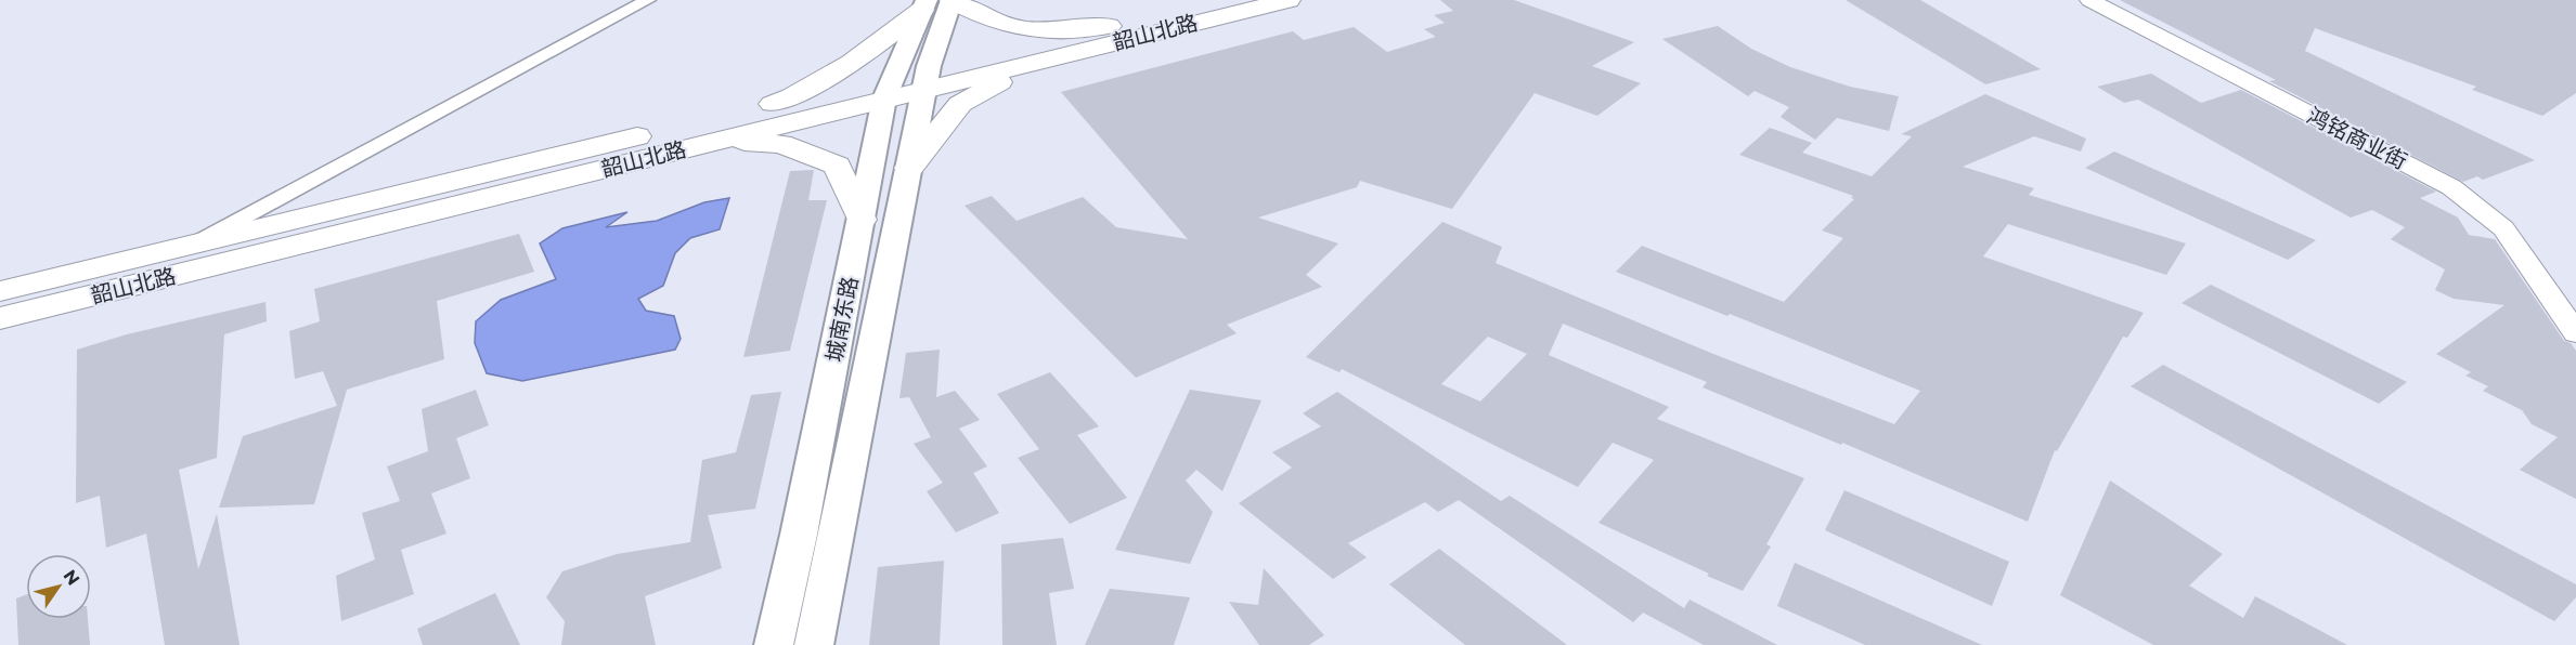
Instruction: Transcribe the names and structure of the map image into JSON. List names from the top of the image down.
{
  "streets": {
    "main road": ["韶山北路", "城南东路"],
    "street": ["鸿铭商业街"]
  },
  "crossings": [
    ["韶山北路", "城南东路"]
  ],
  "north": "top right"
}
